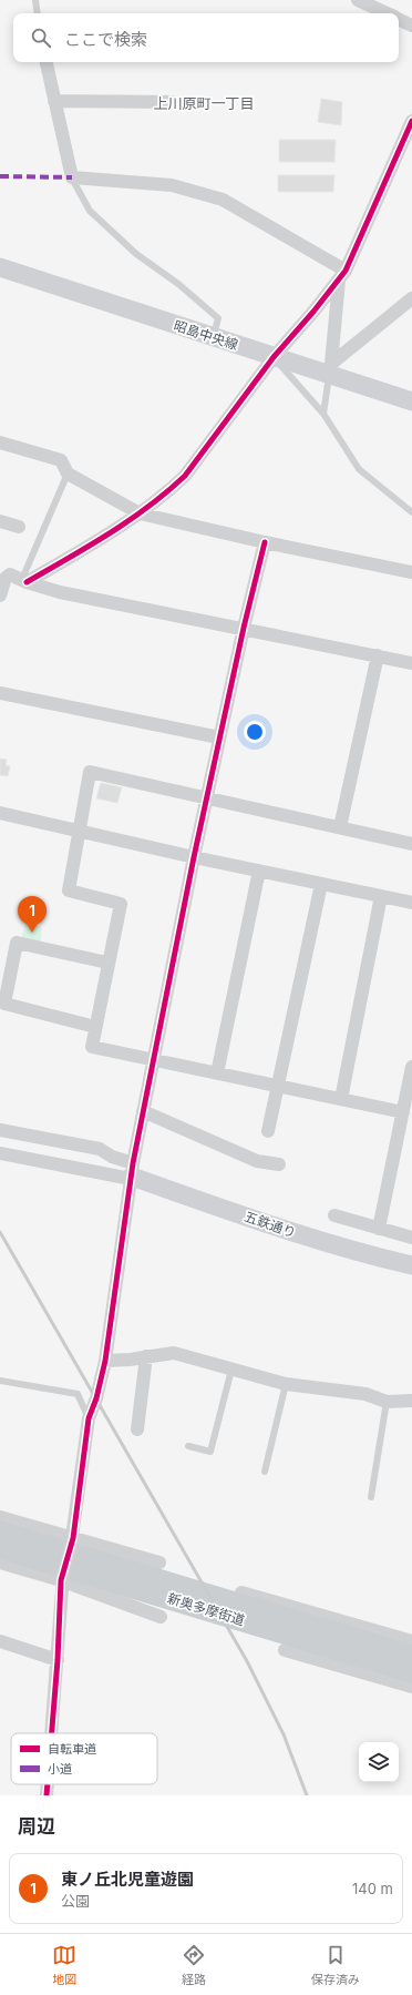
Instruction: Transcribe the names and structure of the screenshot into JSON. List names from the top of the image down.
{
  "streets": {
    "main road": ["新奥多摩街道"],
    "street": ["昭島中央線", "五鉄通り"]
  },
  "districts": ["上川原町一丁目"],
  "legend": ["自転車道", "小道"],
  "page": {
    "search": "ここで検索",
    "pins": "1",
    "heading": "周辺",
    "list": [
      {
        "mark": "1",
        "name": "東ノ丘北児童遊園",
        "note": "公園",
        "value": "140 m"
      }
    ],
    "nav": ["地図", "経路", "保存済み"]
  }
}
